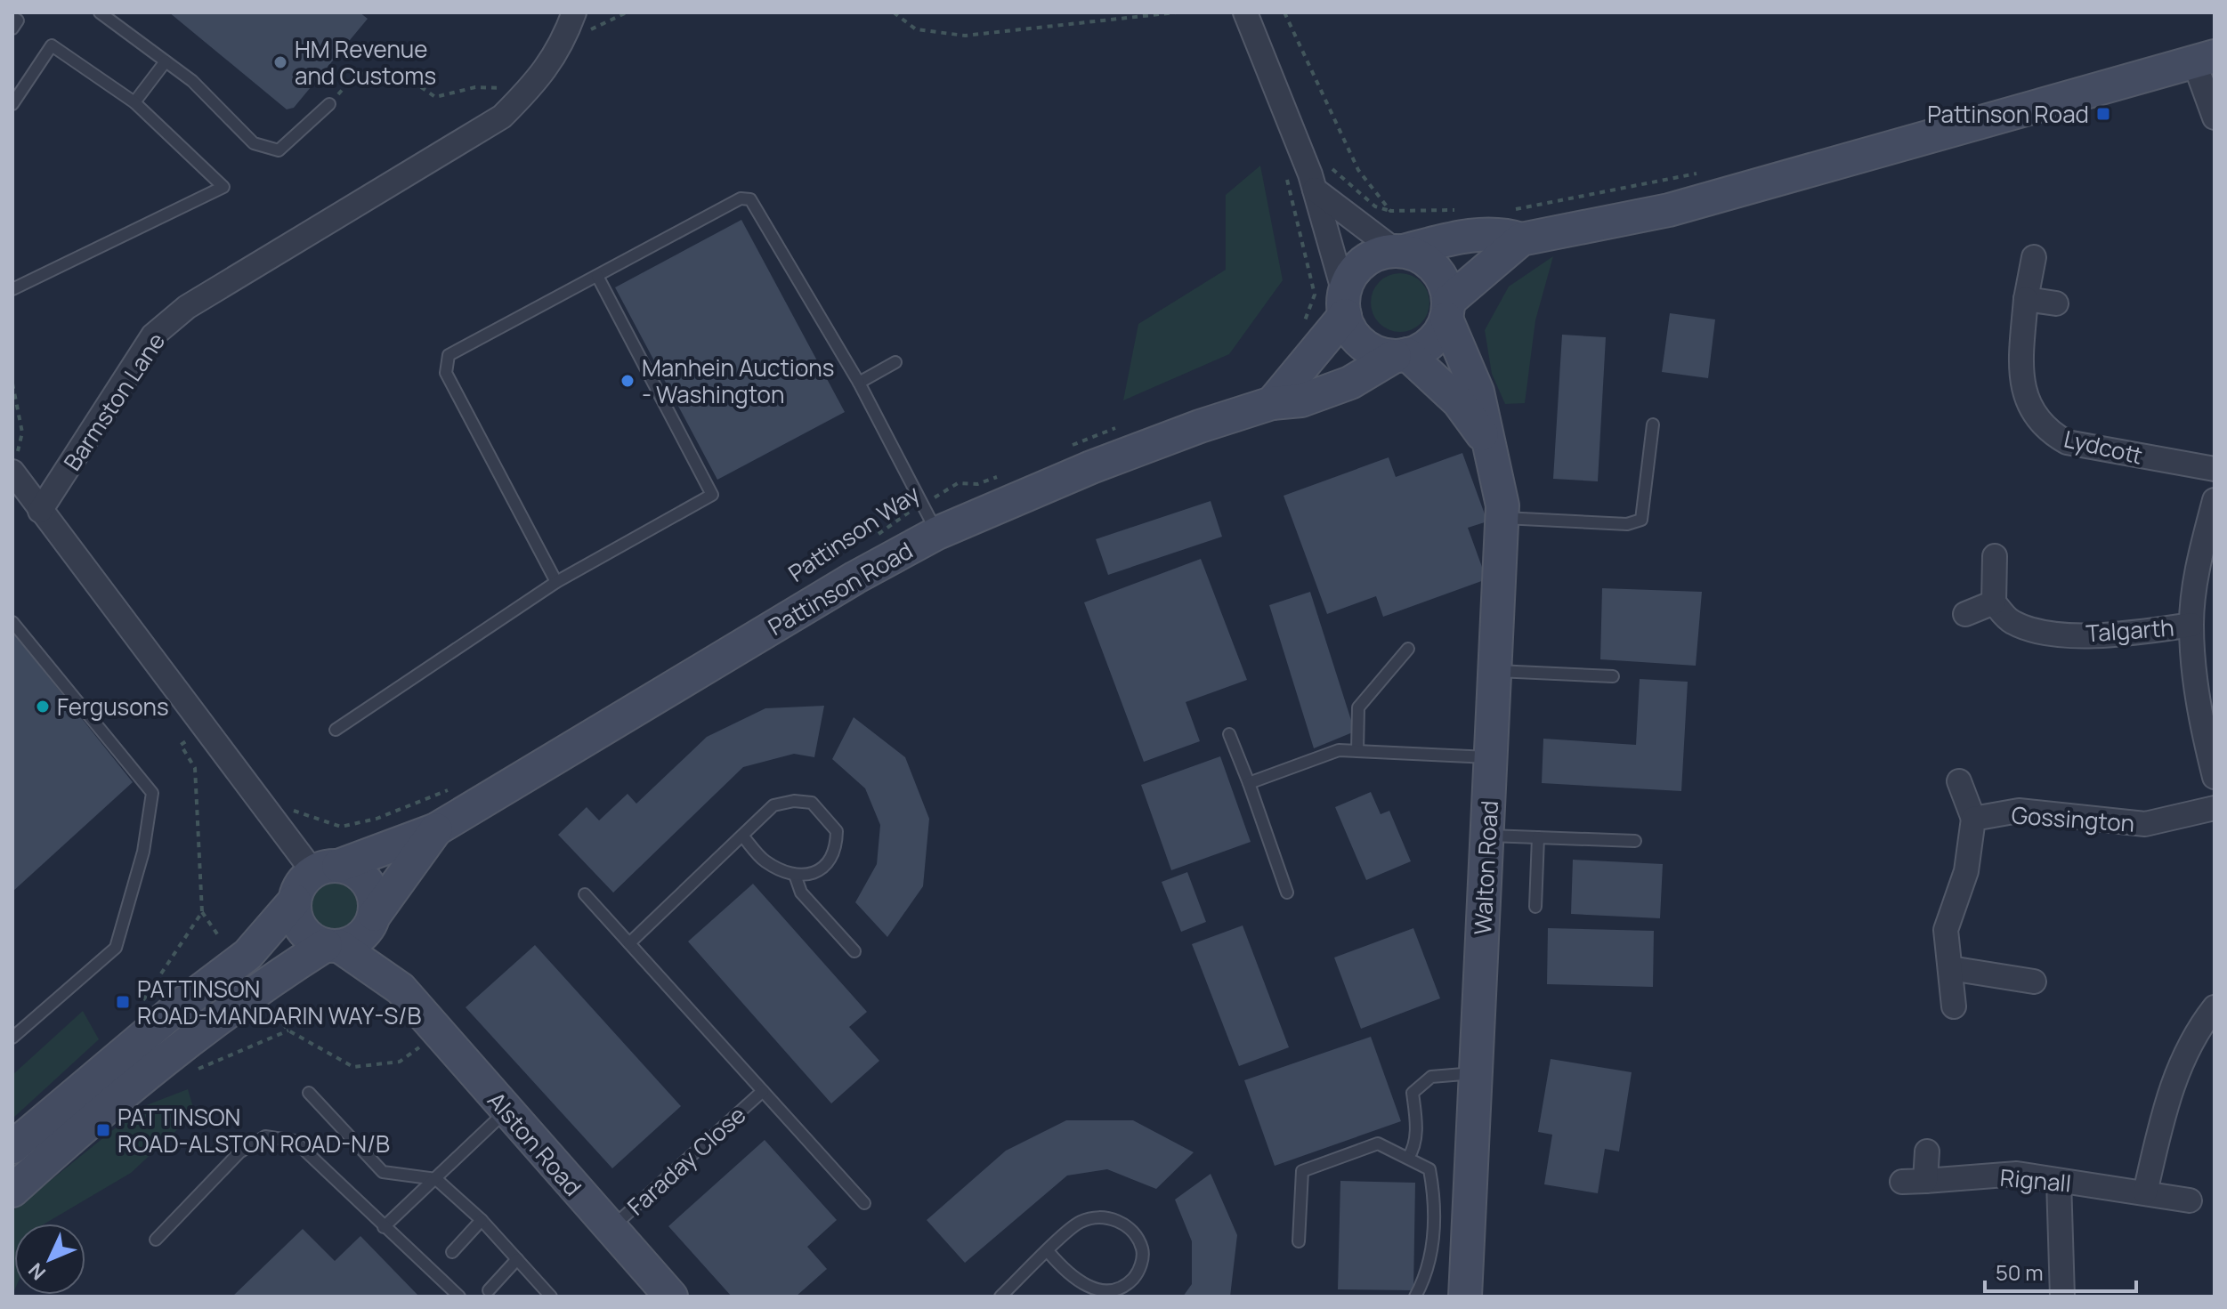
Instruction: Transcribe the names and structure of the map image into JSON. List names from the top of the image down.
{
  "streets": {
    "street": [
      "Barmston Lane",
      "Lydcott",
      "Pattinson Road",
      "Talgarth",
      "Gossington",
      "Walton Road",
      "Alston Road",
      "Rignall"
    ],
    "lane": ["Faraday Close"],
    "path": ["Pattinson Way"]
  },
  "crossings": [
    ["Pattinson Road", "Walton Road"],
    ["Pattinson Road", "Alston Road"],
    ["Alston Road", "Faraday Close"]
  ],
  "places": {
    "other": ["HM Revenue and Customs", "Manhein Auctions - Washington", "Fergusons"],
    "transit": ["Pattinson Road", "PATTINSON ROAD-MANDARIN WAY-S/B", "PATTINSON ROAD-ALSTON ROAD-N/B"]
  },
  "scale_bar": "50 m",
  "north": "bottom left"
}
